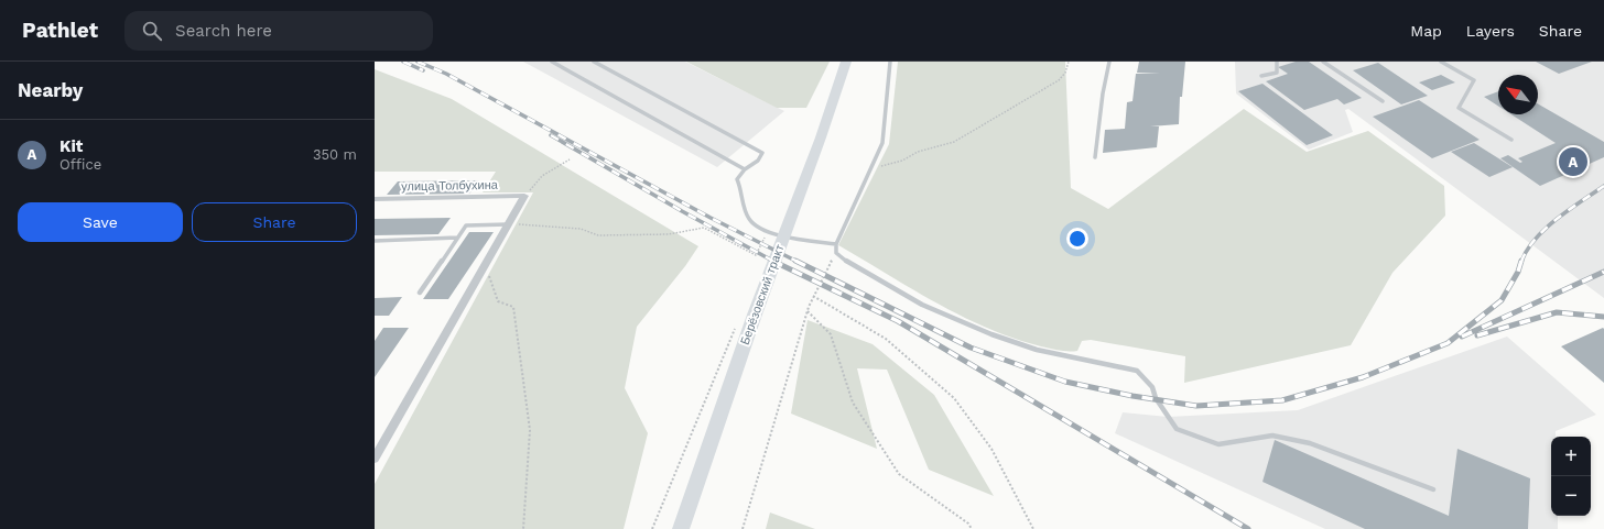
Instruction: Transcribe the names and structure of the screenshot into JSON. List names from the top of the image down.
{
  "streets": {
    "main road": ["Берёзовский тракт"],
    "street": ["улица Толбухина"]
  },
  "north": "top left",
  "page": {
    "header": "Pathlet",
    "search": "Search here",
    "nav": ["Map", "Layers", "Share"],
    "heading": "Nearby",
    "list": [
      {
        "mark": "A",
        "name": "Kit",
        "note": "Office",
        "value": "350 m"
      }
    ],
    "pins": "A",
    "buttons": ["Save", "Share"],
    "map_buttons": ["+", "−"]
  }
}
